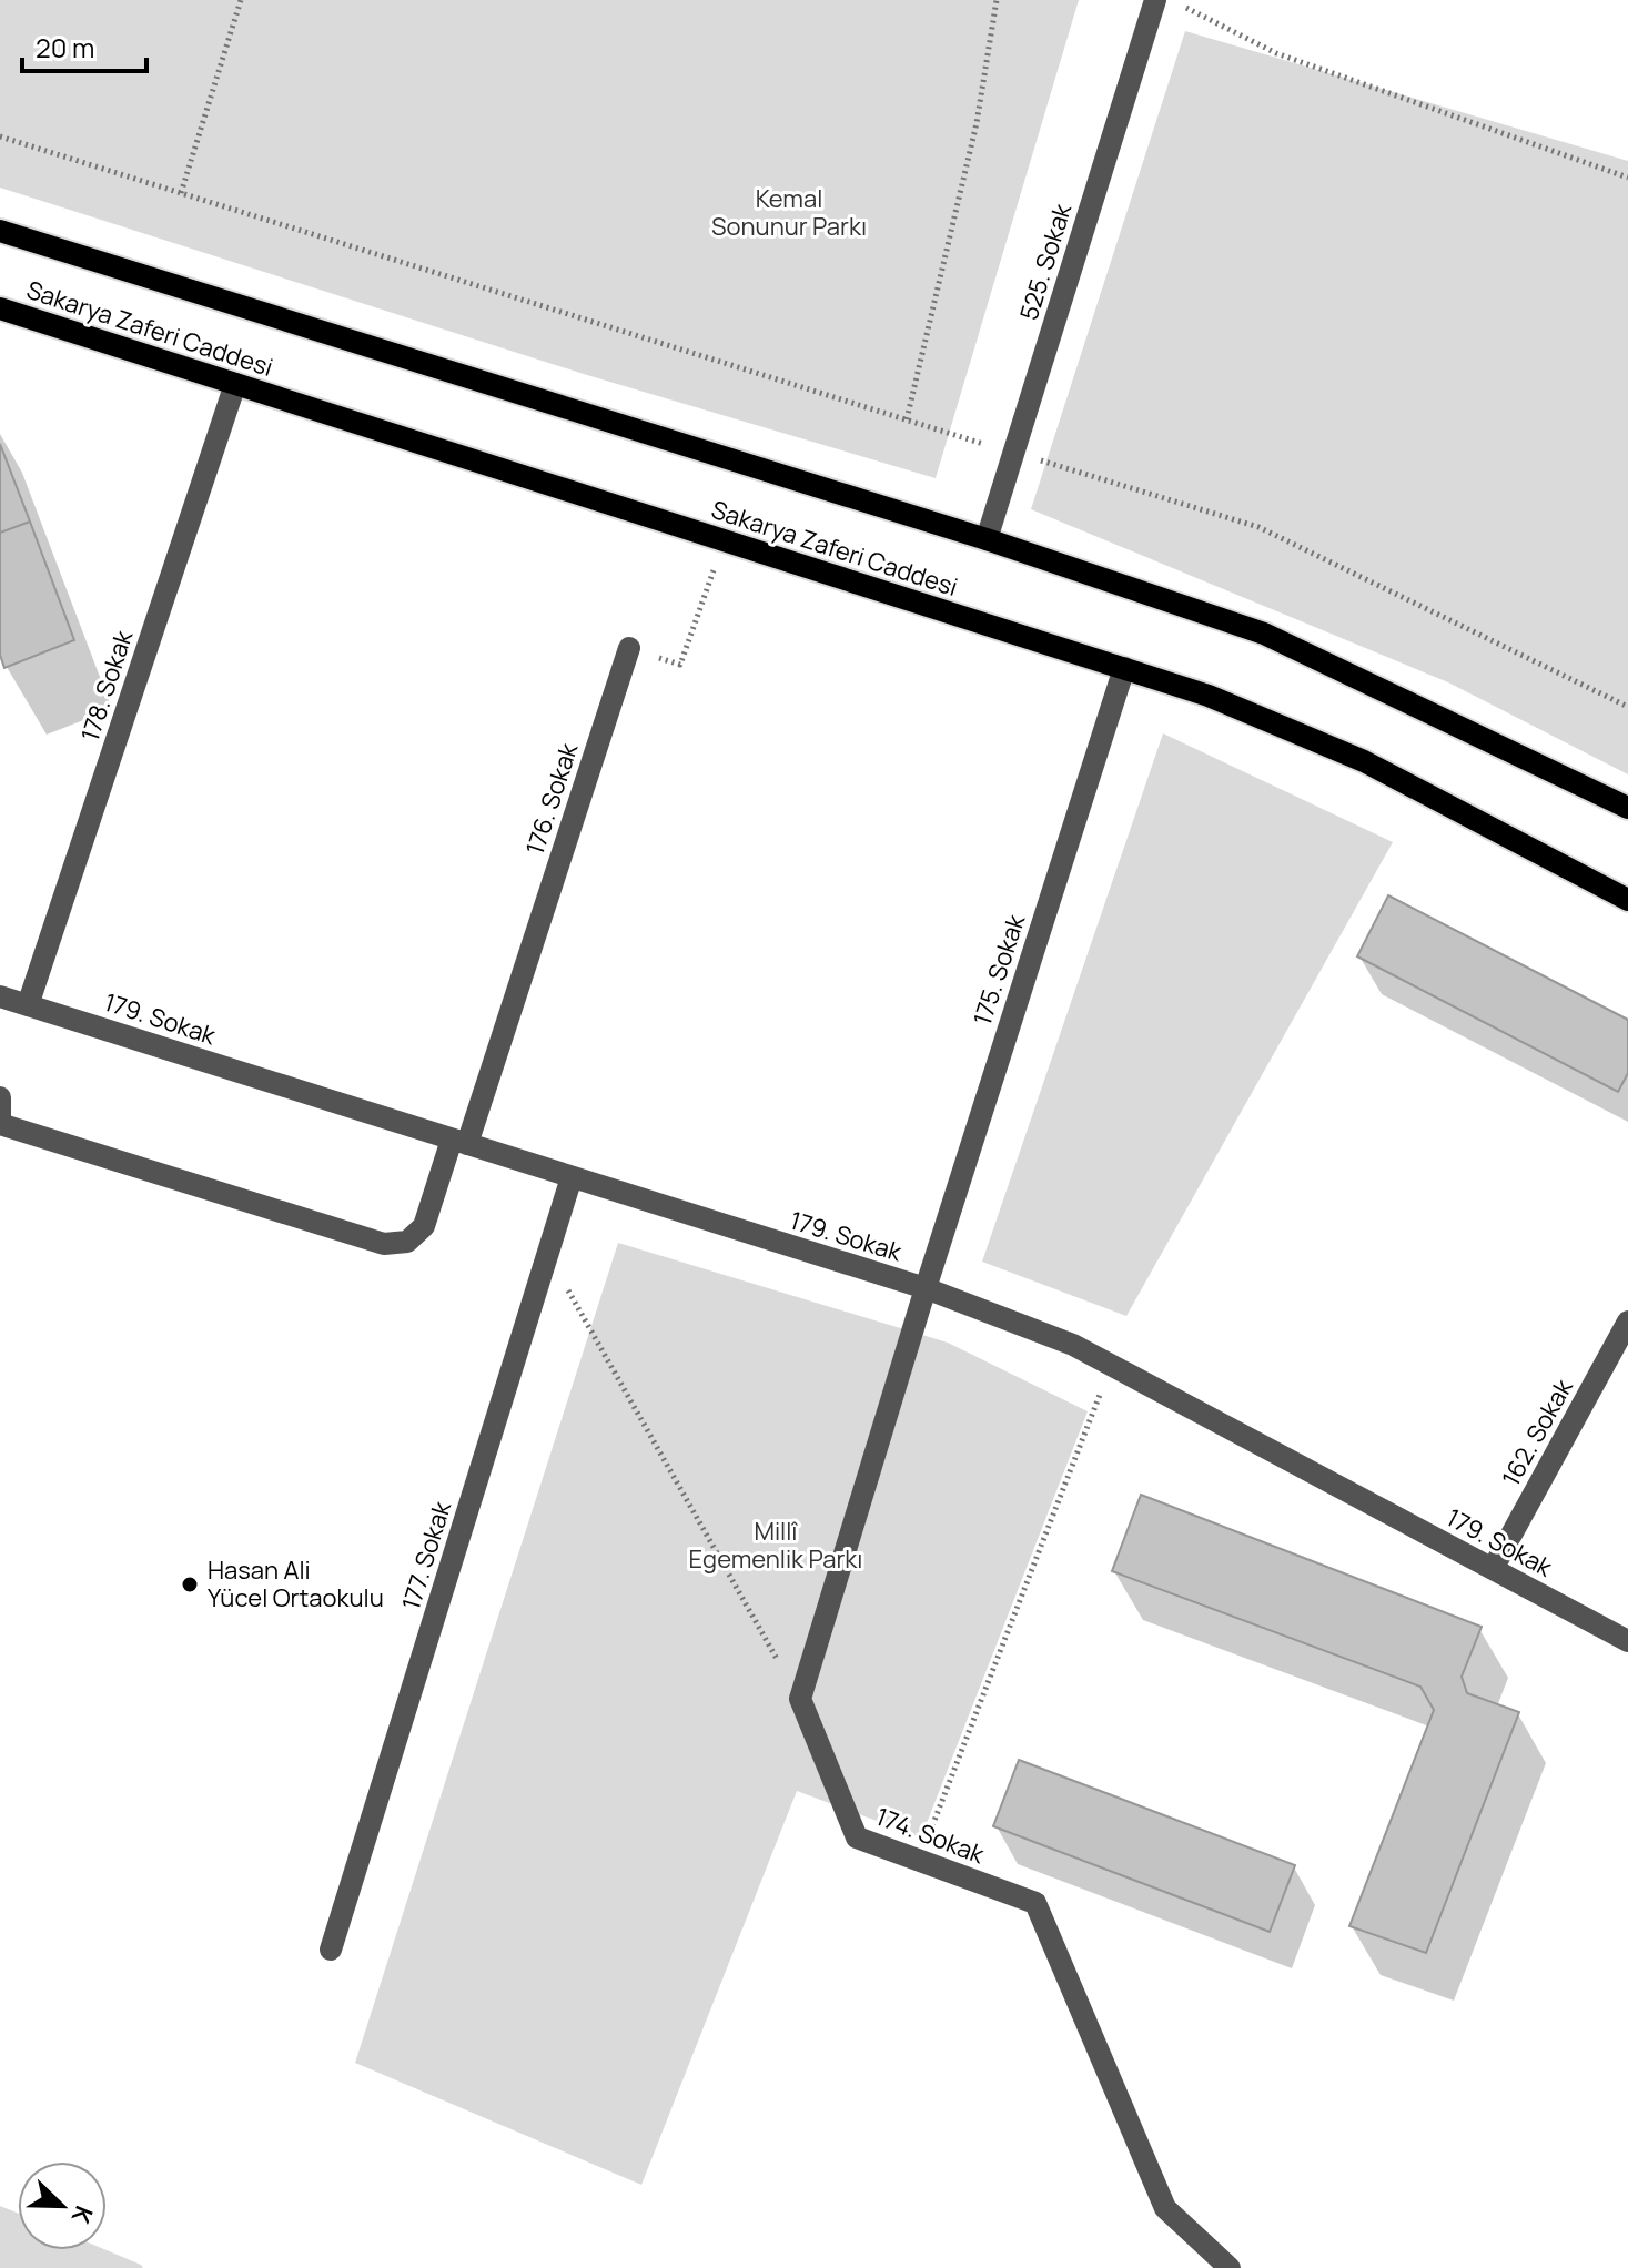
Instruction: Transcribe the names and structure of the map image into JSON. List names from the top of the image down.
{
  "streets": {
    "main road": ["Sakarya Zaferi Caddesi"],
    "street": [
      "525. Sokak",
      "178. Sokak",
      "176. Sokak",
      "175. Sokak",
      "179. Sokak",
      "162. Sokak",
      "177. Sokak",
      "174. Sokak"
    ]
  },
  "crossings": [
    ["525. Sokak", "Sakarya Zaferi Caddesi"],
    ["Sakarya Zaferi Caddesi", "178. Sokak"],
    ["Sakarya Zaferi Caddesi", "175. Sokak"],
    ["178. Sokak", "179. Sokak"],
    ["176. Sokak", "179. Sokak"],
    ["175. Sokak", "179. Sokak"],
    ["179. Sokak", "162. Sokak"],
    ["179. Sokak", "177. Sokak"]
  ],
  "parks": ["Kemal Sonunur Parkı", "Millî Egemenlik Parkı"],
  "places": ["Hasan Ali Yücel Ortaokulu"],
  "scale_bar": "20 m",
  "north": "bottom right"
}
